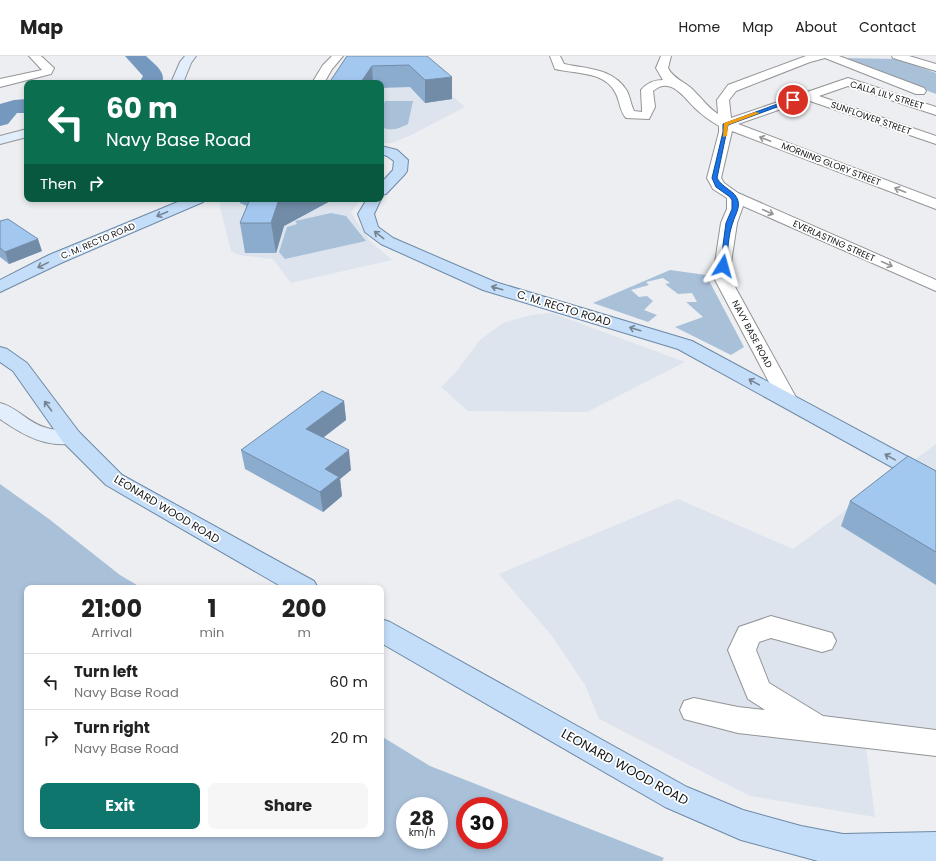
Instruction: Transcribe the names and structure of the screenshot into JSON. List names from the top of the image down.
{
  "streets": {
    "main road": ["C. M. RECTO ROAD", "LEONARD WOOD ROAD"],
    "street": [
      "CALLA LILY STREET",
      "SUNFLOWER STREET",
      "MORNING GLORY STREET",
      "EVERLASTING STREET",
      "NAVY BASE ROAD"
    ]
  },
  "crossings": [
    ["CALLA LILY STREET", "SUNFLOWER STREET"],
    ["CALLA LILY STREET", "MORNING GLORY STREET"],
    ["C. M. RECTO ROAD", "NAVY BASE ROAD"],
    ["EVERLASTING STREET", "NAVY BASE ROAD"]
  ],
  "one_way": ["C. M. RECTO ROAD"],
  "page": {
    "header": "Map",
    "nav": [
      "Home",
      "Map",
      "About",
      "Contact"
    ],
    "turn": ["60 m", "Navy Base Road"],
    "then": "Then",
    "eta": [
      "21:00",
      "Arrival",
      "1",
      "min",
      "200",
      "m"
    ],
    "list": [
      {
        "name": "Turn left",
        "note": "Navy Base Road",
        "value": "60 m"
      },
      {
        "name": "Turn right",
        "note": "Navy Base Road",
        "value": "20 m"
      }
    ],
    "buttons": ["Exit", "Share"],
    "speed": "28 km/h",
    "limit": "30"
  }
}
